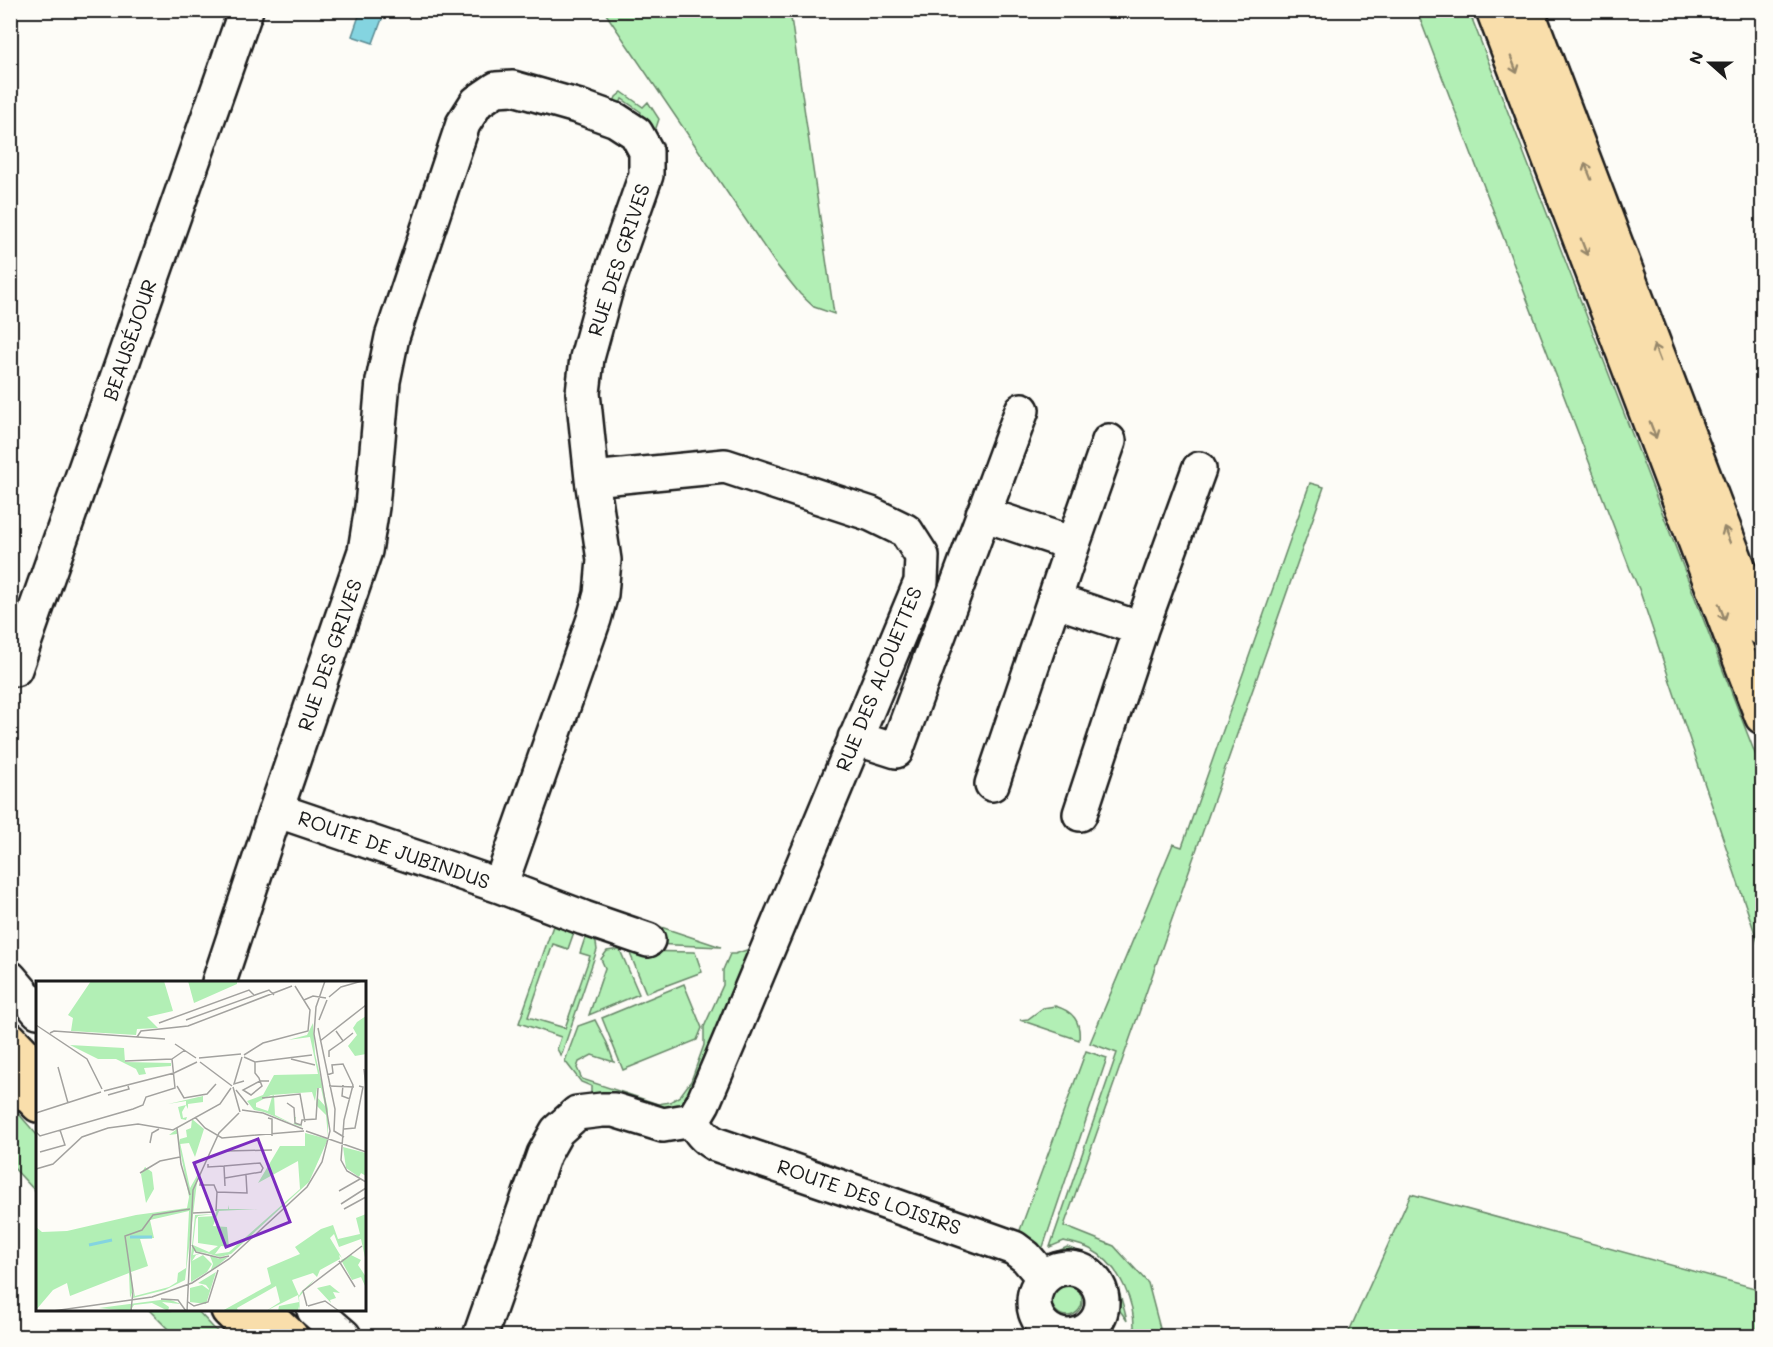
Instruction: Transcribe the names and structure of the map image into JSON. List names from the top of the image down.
{
  "streets": {
    "street": [
      "RUE DES GRIVES",
      "BEAUSÉJOUR",
      "RUE DES ALOUETTES",
      "ROUTE DE JUBINDUS",
      "ROUTE DES LOISIRS"
    ]
  },
  "crossings": [
    ["RUE DES GRIVES", "RUE DES ALOUETTES"],
    ["RUE DES GRIVES", "ROUTE DE JUBINDUS"],
    ["RUE DES ALOUETTES", "ROUTE DES LOISIRS"]
  ],
  "north": "left"
}
